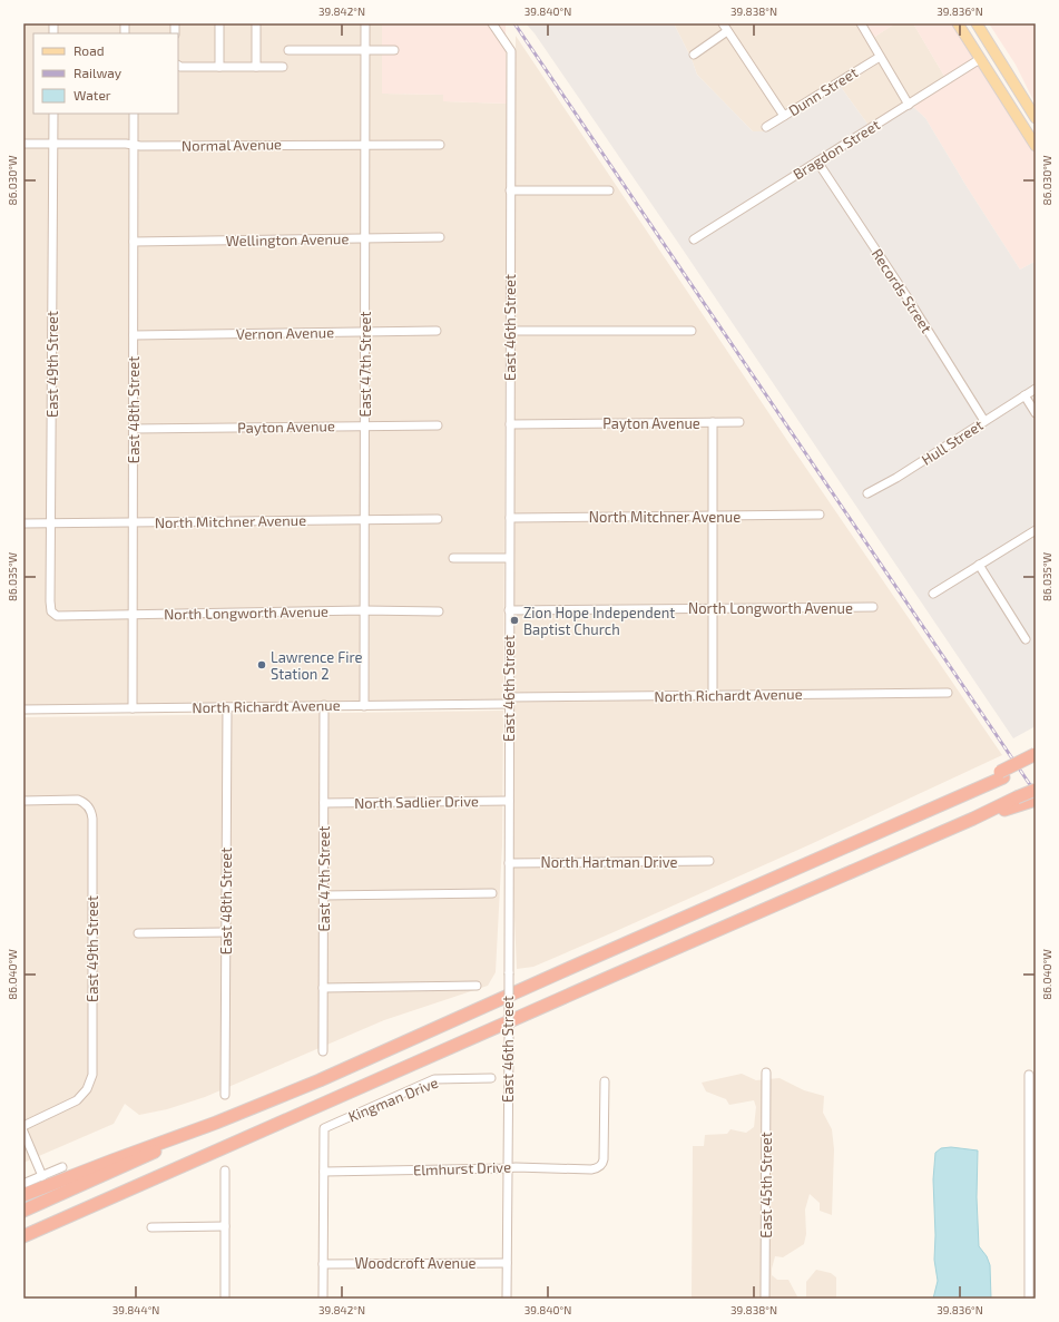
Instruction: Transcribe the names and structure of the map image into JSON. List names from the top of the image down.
{
  "streets": {
    "street": [
      "Dunn Street",
      "Normal Avenue",
      "Bragdon Street",
      "Wellington Avenue",
      "Records Street",
      "East 46th Street",
      "Vernon Avenue",
      "East 49th Street",
      "East 47th Street",
      "East 48th Street",
      "Payton Avenue",
      "Hull Street",
      "North Mitchner Avenue",
      "North Longworth Avenue",
      "North Richardt Avenue",
      "North Sadlier Drive",
      "North Hartman Drive",
      "Kingman Drive",
      "Elmhurst Drive",
      "East 45th Street",
      "Woodcroft Avenue"
    ]
  },
  "crossings": [
    ["Normal Avenue", "East 49th Street"],
    ["Normal Avenue", "East 47th Street"],
    ["Normal Avenue", "East 48th Street"],
    ["Bragdon Street", "Records Street"],
    ["Wellington Avenue", "East 47th Street"],
    ["Wellington Avenue", "East 48th Street"],
    ["Records Street", "Hull Street"],
    ["East 46th Street", "Payton Avenue"],
    ["East 46th Street", "North Mitchner Avenue"],
    ["East 46th Street", "North Longworth Avenue"],
    ["East 46th Street", "North Richardt Avenue"],
    ["East 46th Street", "North Sadlier Drive"],
    ["East 46th Street", "North Hartman Drive"],
    ["East 46th Street", "Elmhurst Drive"],
    ["East 46th Street", "Woodcroft Avenue"],
    ["Vernon Avenue", "East 47th Street"],
    ["Vernon Avenue", "East 48th Street"],
    ["East 49th Street", "North Mitchner Avenue"],
    ["East 49th Street", "North Longworth Avenue"],
    ["East 47th Street", "Payton Avenue"],
    ["East 47th Street", "North Mitchner Avenue"],
    ["East 47th Street", "North Longworth Avenue"],
    ["East 47th Street", "North Richardt Avenue"],
    ["East 47th Street", "North Sadlier Drive"],
    ["East 48th Street", "Payton Avenue"],
    ["East 48th Street", "North Mitchner Avenue"],
    ["East 48th Street", "North Longworth Avenue"],
    ["East 48th Street", "North Richardt Avenue"],
    ["Kingman Drive", "Elmhurst Drive"]
  ],
  "places": ["Zion Hope Independent Baptist Church", "Lawrence Fire Station 2"],
  "legend": ["Road", "Railway", "Water"],
  "coordinates": [
    "39.842°N",
    "39.840°N",
    "39.838°N",
    "39.836°N",
    "86.030°W",
    "86.035°W",
    "86.040°W",
    "39.844°N"
  ]
}
